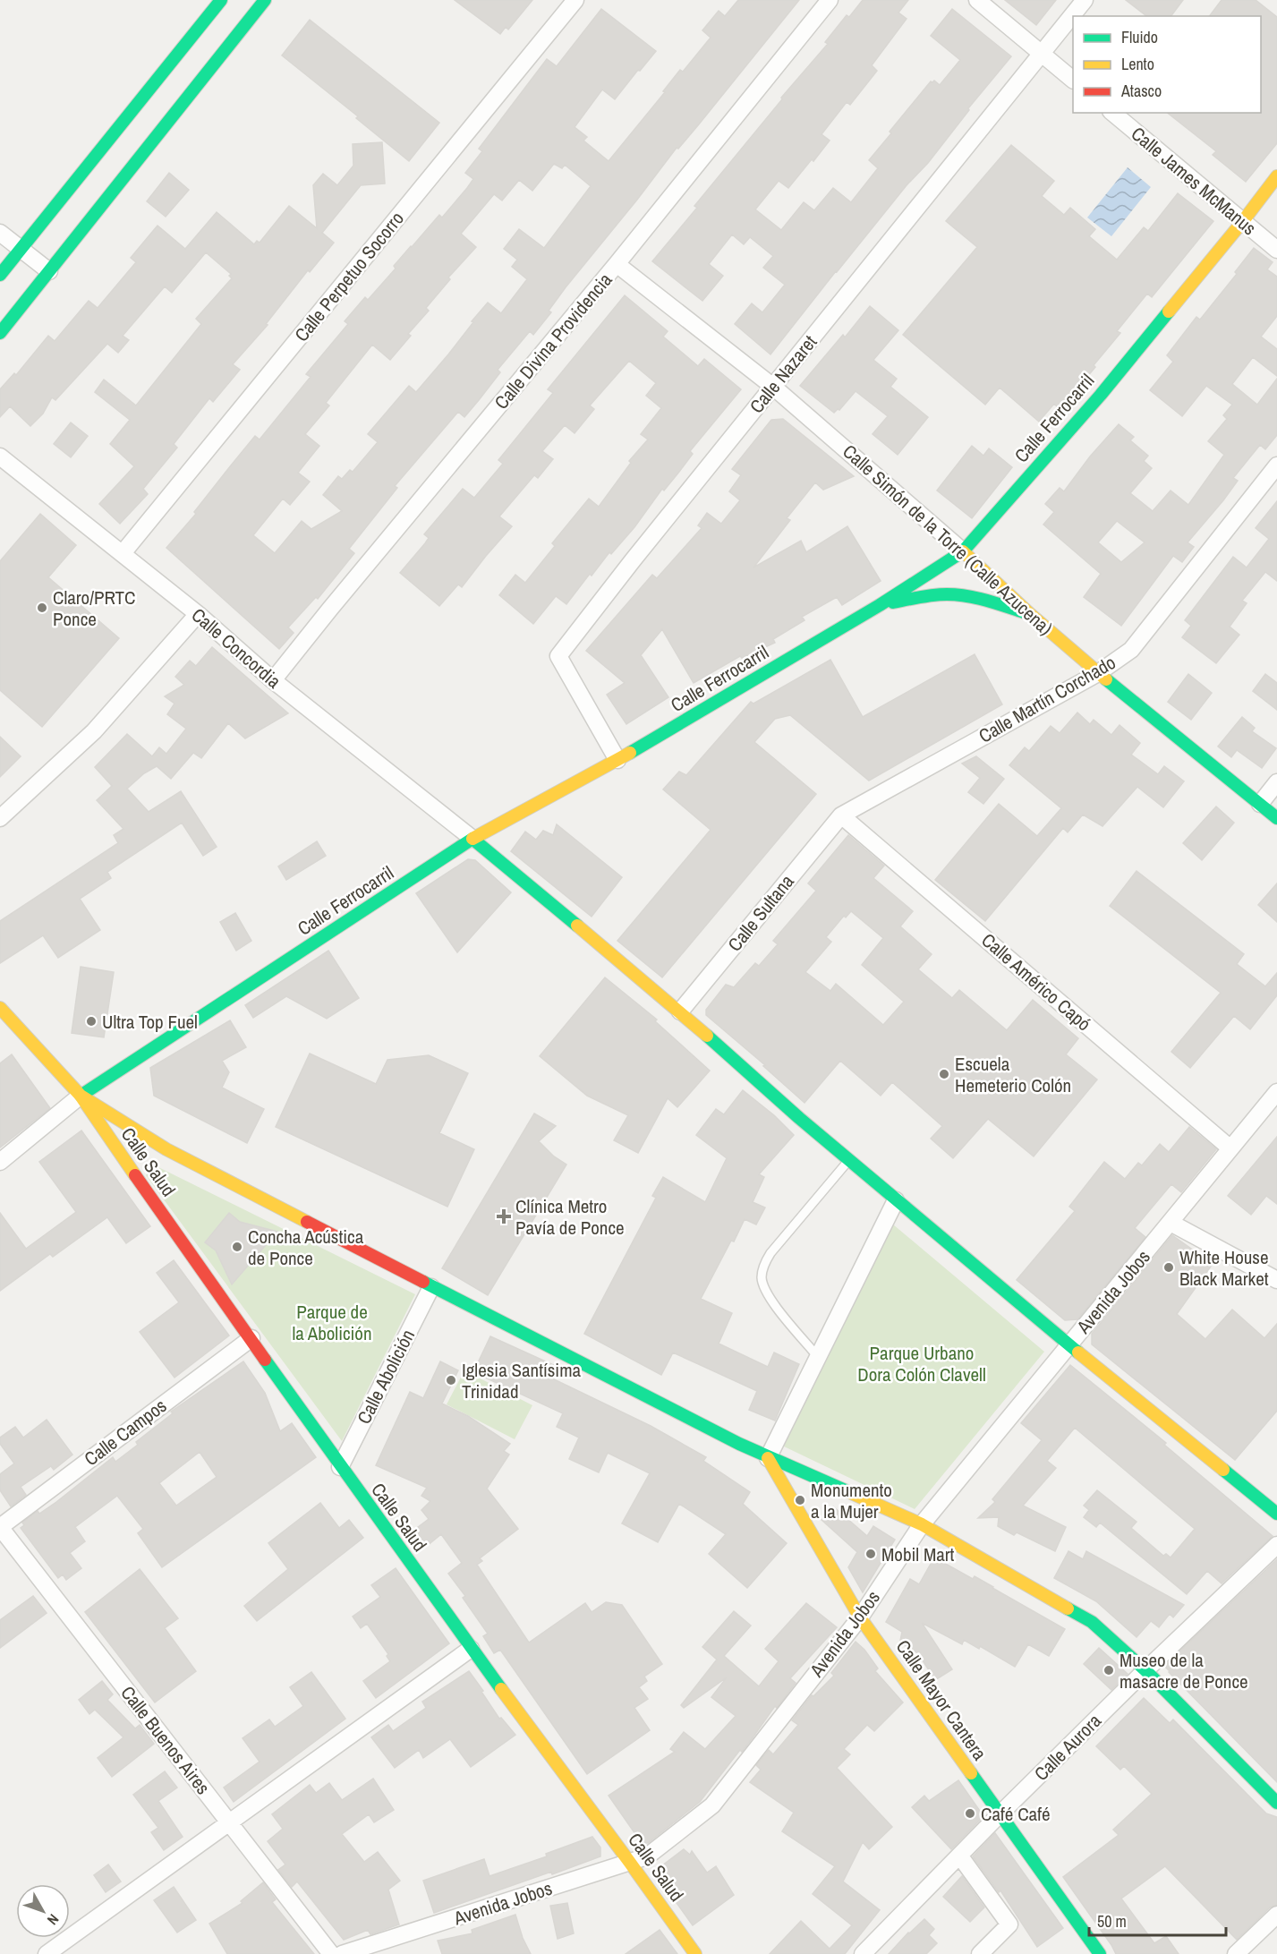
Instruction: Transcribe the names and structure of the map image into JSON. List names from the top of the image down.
{
  "streets": {
    "main road": [
      "Calle Ferrocarril",
      "Calle Simón de la Torre (Calle Azucena)",
      "Calle Salud",
      "Calle Mayor Cantera"
    ],
    "street": [
      "Calle James McManus",
      "Calle Perpetuo Socorro",
      "Calle Divina Providencia",
      "Calle Nazaret",
      "Calle Concordia",
      "Calle Martín Corchado",
      "Calle Sultana",
      "Calle Américo Capó",
      "Avenida Jobos",
      "Calle Abolición",
      "Calle Campos",
      "Calle Buenos Aires",
      "Calle Aurora"
    ]
  },
  "crossings": [
    ["Calle James McManus", "Calle Ferrocarril"],
    ["Calle Perpetuo Socorro", "Calle Concordia"],
    ["Calle Divina Providencia", "Calle Simón de la Torre (Calle Azucena)"],
    ["Calle Divina Providencia", "Calle Concordia"],
    ["Calle Nazaret", "Calle Ferrocarril"],
    ["Calle Nazaret", "Calle Simón de la Torre (Calle Azucena)"],
    ["Calle Ferrocarril", "Calle Simón de la Torre (Calle Azucena)"],
    ["Calle Ferrocarril", "Calle Concordia"],
    ["Calle Ferrocarril", "Calle Salud"],
    ["Calle Simón de la Torre (Calle Azucena)", "Calle Martín Corchado"],
    ["Calle Martín Corchado", "Calle Sultana"],
    ["Calle Martín Corchado", "Calle Américo Capó"],
    ["Calle Sultana", "Calle Américo Capó"],
    ["Calle Américo Capó", "Avenida Jobos"],
    ["Calle Salud", "Avenida Jobos"],
    ["Calle Salud", "Calle Abolición"],
    ["Calle Salud", "Calle Campos"],
    ["Avenida Jobos", "Calle Mayor Cantera"],
    ["Calle Campos", "Calle Buenos Aires"],
    ["Calle Mayor Cantera", "Calle Aurora"]
  ],
  "parks": ["Parque de la Abolición", "Parque Urbano Dora Colón Clavell"],
  "places": {
    "other": [
      "Claro/PRTC Ponce",
      "Ultra Top Fuel",
      "Escuela Hemeterio Colón",
      "Concha Acústica de Ponce",
      "White House Black Market",
      "Iglesia Santísima Trinidad",
      "Monumento a la Mujer",
      "Mobil Mart",
      "Museo de la masacre de Ponce",
      "Café Café"
    ],
    "health": ["Clínica Metro Pavía de Ponce"]
  },
  "legend": ["Fluido", "Lento", "Atasco"],
  "scale_bar": "50 m",
  "north": "bottom right"
}
